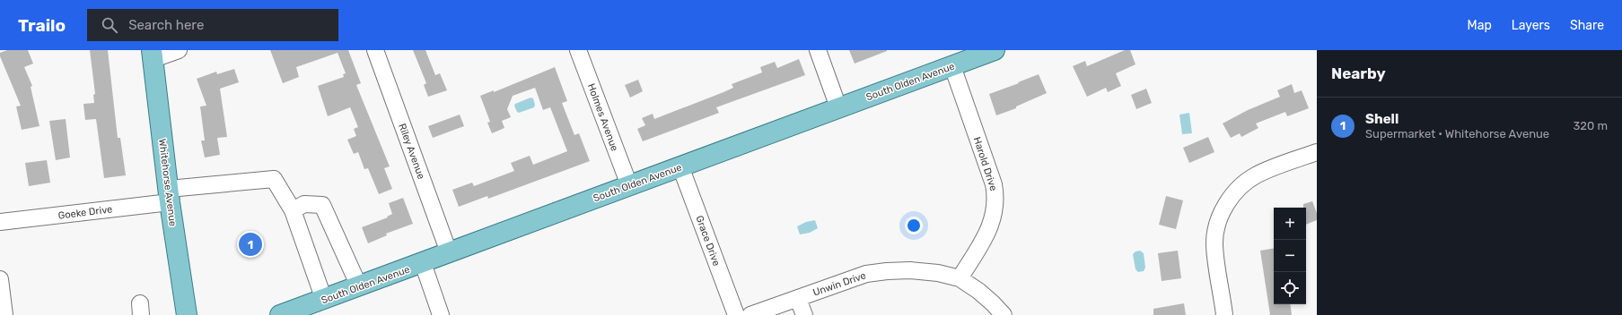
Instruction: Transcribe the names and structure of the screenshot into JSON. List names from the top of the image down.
{
  "streets": {
    "main road": ["South Olden Avenue", "Whitehorse Avenue"],
    "street": [
      "Holmes Avenue",
      "Riley Avenue",
      "Harold Drive",
      "Goeke Drive",
      "Grace Drive",
      "Unwin Drive"
    ]
  },
  "crossings": [
    ["South Olden Avenue", "Holmes Avenue"],
    ["South Olden Avenue", "Riley Avenue"],
    ["South Olden Avenue", "Harold Drive"],
    ["South Olden Avenue", "Grace Drive"],
    ["Harold Drive", "Unwin Drive"],
    ["Whitehorse Avenue", "Goeke Drive"]
  ],
  "page": {
    "header": "Trailo",
    "search": "Search here",
    "nav": ["Map", "Layers", "Share"],
    "heading": "Nearby",
    "list": [
      {
        "mark": "1",
        "name": "Shell",
        "note": "Supermarket · Whitehorse Avenue",
        "value": "320 m"
      }
    ],
    "map_buttons": ["+", "−"],
    "pins": "1"
  }
}
